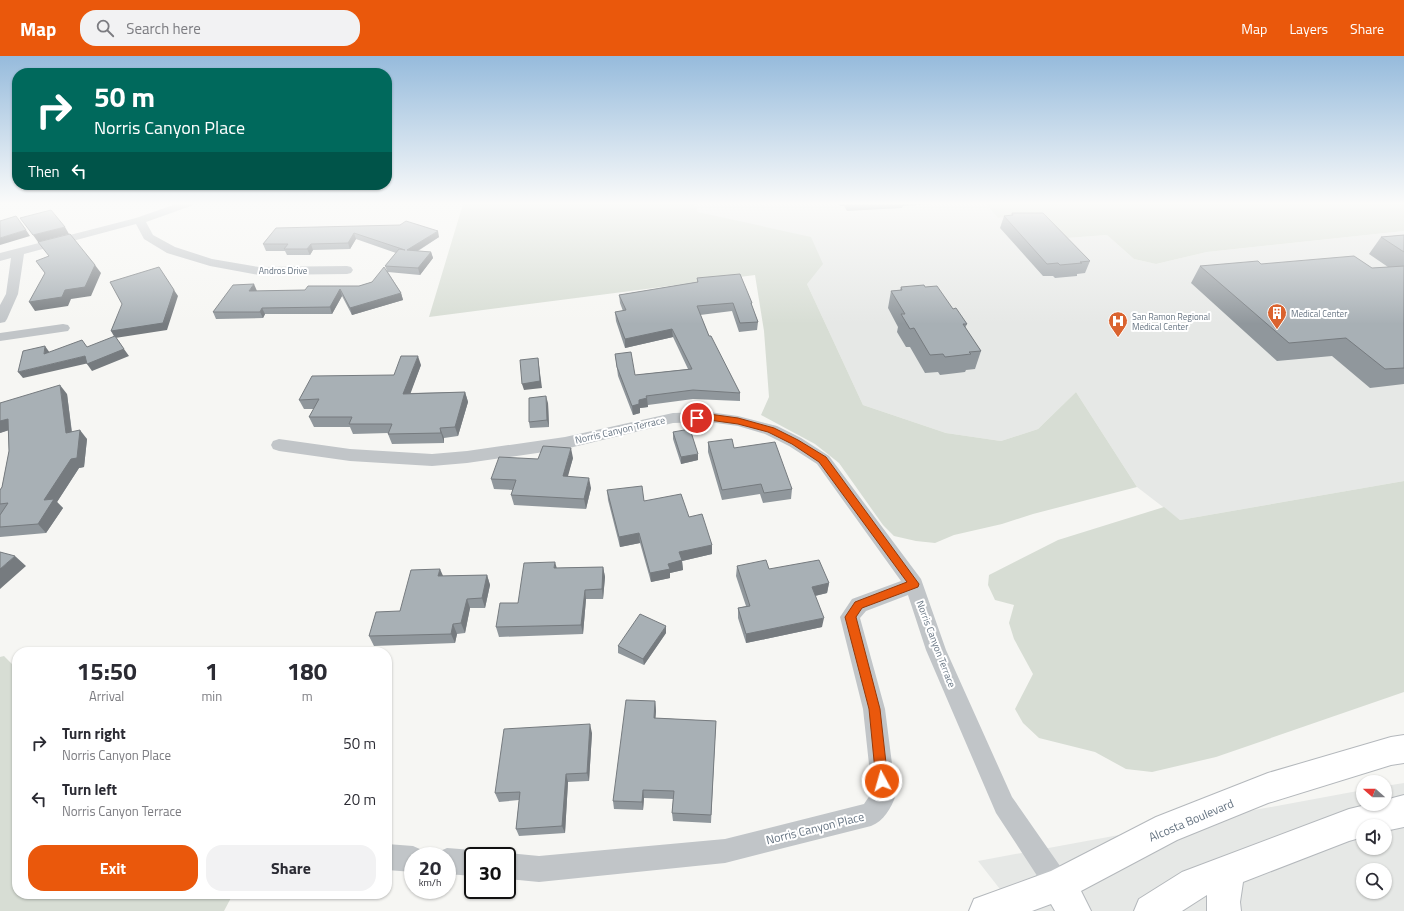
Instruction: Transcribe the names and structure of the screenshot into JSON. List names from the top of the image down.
{
  "streets": {
    "main road": ["Alcosta Boulevard"],
    "street": ["Andros Drive", "Norris Canyon Terrace", "Norris Canyon Place"]
  },
  "crossings": [
    ["Norris Canyon Terrace", "Alcosta Boulevard"],
    ["Norris Canyon Terrace", "Norris Canyon Place"]
  ],
  "places": {
    "building": ["Medical Center"],
    "hospital": ["San Ramon Regional Medical Center"]
  },
  "north": "left",
  "page": {
    "header": "Map",
    "search": "Search here",
    "nav": ["Map", "Layers", "Share"],
    "turn": ["50 m", "Norris Canyon Place"],
    "then": "Then",
    "eta": [
      "15:50",
      "Arrival",
      "1",
      "min",
      "180",
      "m"
    ],
    "list": [
      {
        "name": "Turn right",
        "note": "Norris Canyon Place",
        "value": "50 m"
      },
      {
        "name": "Turn left",
        "note": "Norris Canyon Terrace",
        "value": "20 m"
      }
    ],
    "buttons": ["Exit", "Share"],
    "speed": "20 km/h",
    "limit": "30"
  }
}
